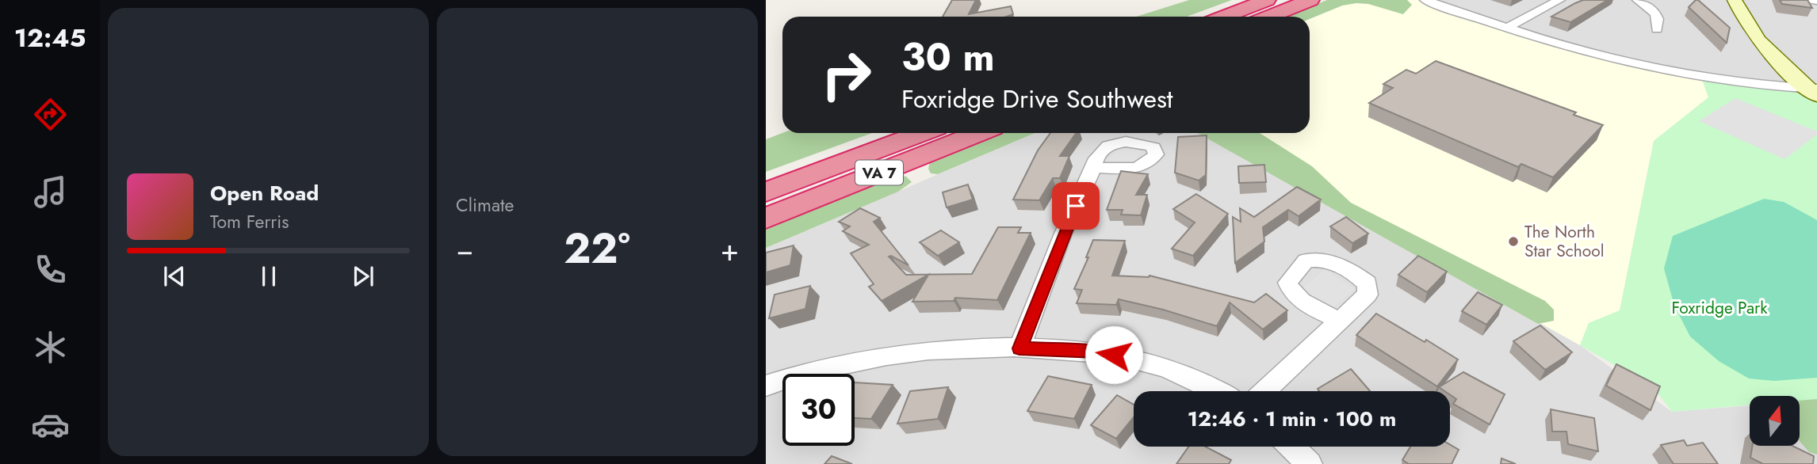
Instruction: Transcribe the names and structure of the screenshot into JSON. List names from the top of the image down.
{
  "streets": {
    "highway": ["VA 7"]
  },
  "parks": ["Foxridge Park"],
  "places": ["The North Star School"],
  "north": "top",
  "page": {
    "tabs": "12:45",
    "tile": "Climate",
    "turn": ["30 m", "Foxridge Drive Southwest"],
    "song": ["Open Road", "Tom Ferris"],
    "heat": ["−", "22°", "+"],
    "limit": "30",
    "trip": "12:46 · 1 min · 100 m"
  }
}
